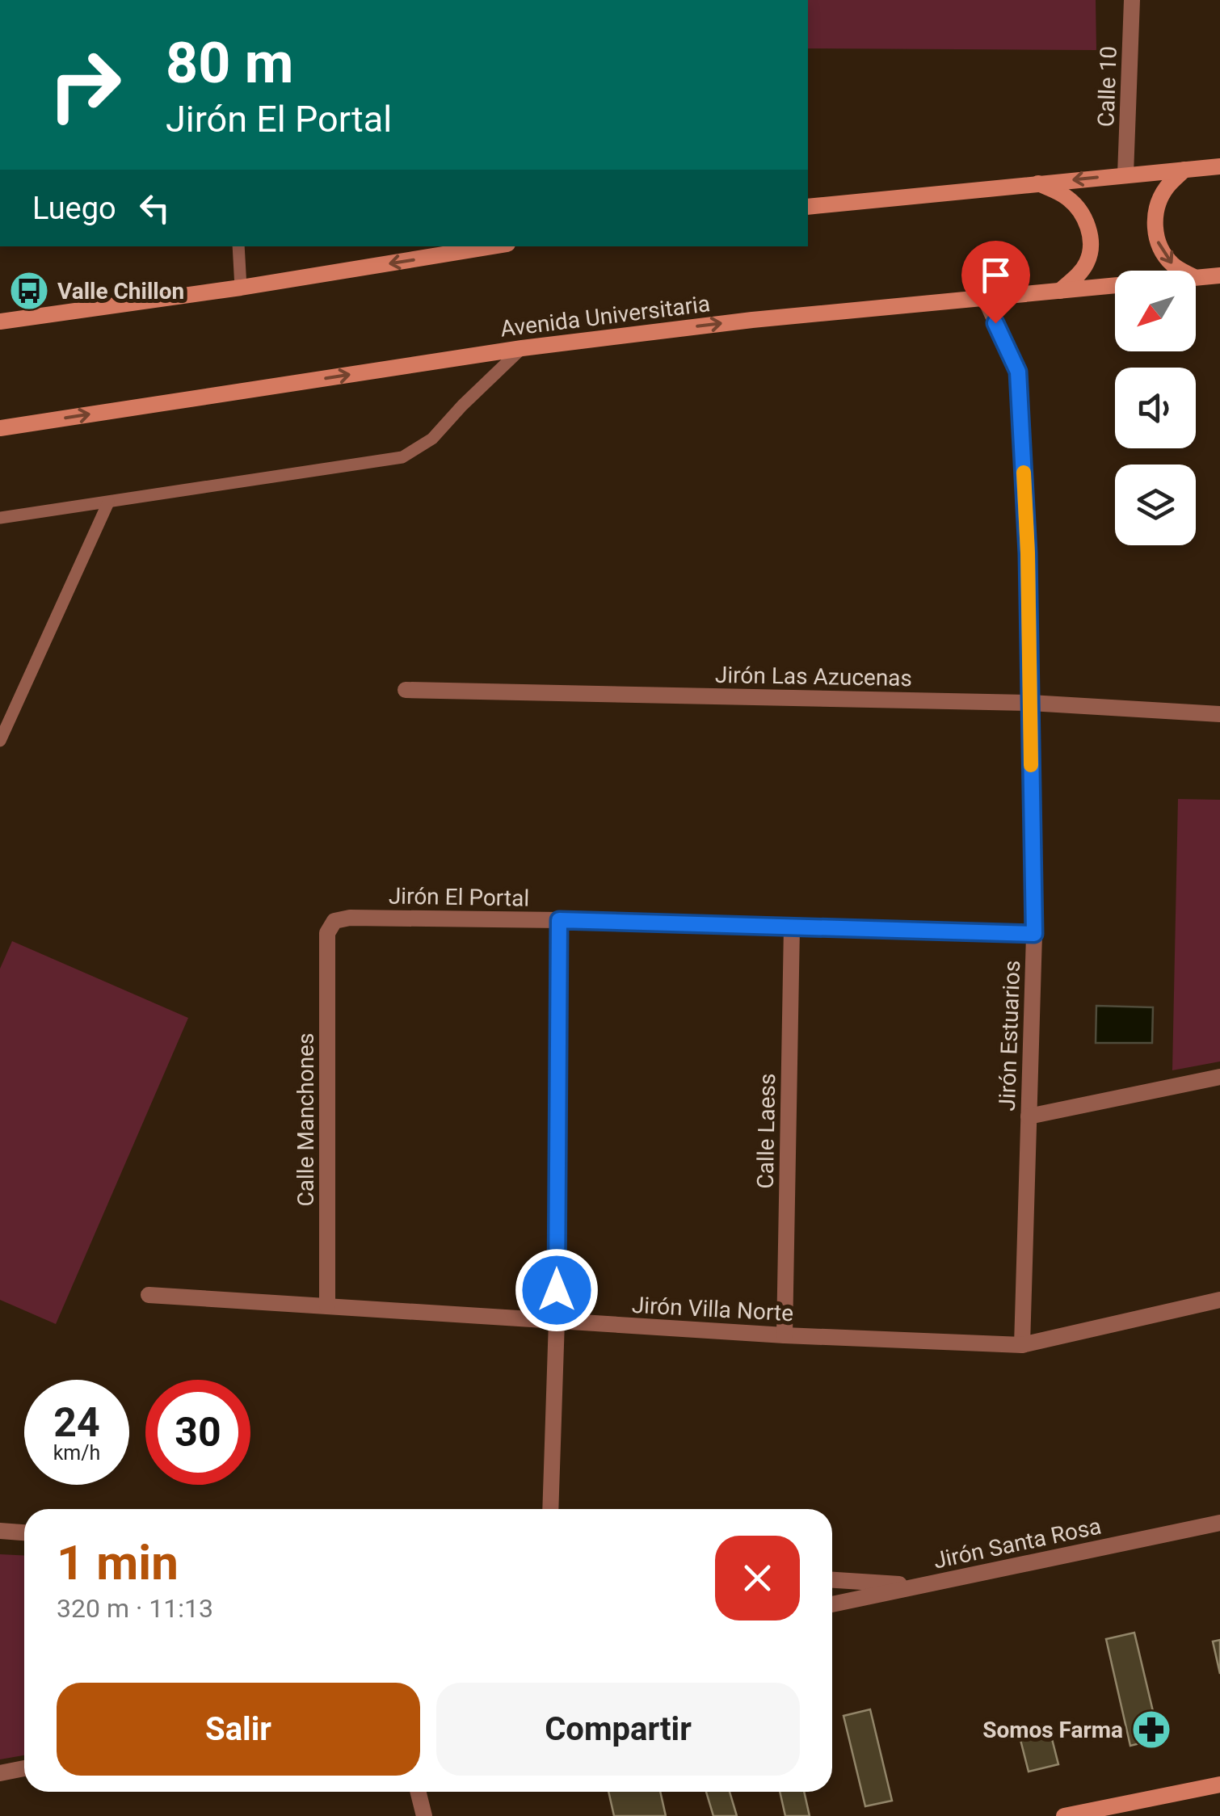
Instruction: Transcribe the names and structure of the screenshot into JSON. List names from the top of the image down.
{
  "streets": {
    "main road": ["Avenida Universitaria"],
    "street": [
      "Calle 10",
      "Jirón Las Azucenas",
      "Jirón El Portal",
      "Jirón Estuarios",
      "Calle Manchones",
      "Calle Laess",
      "Jirón Villa Norte",
      "Jirón Santa Rosa"
    ]
  },
  "crossings": [
    ["Avenida Universitaria", "Jirón Estuarios"],
    ["Jirón Las Azucenas", "Jirón Estuarios"],
    ["Jirón El Portal", "Jirón Estuarios"],
    ["Jirón El Portal", "Calle Manchones"],
    ["Jirón El Portal", "Calle Laess"],
    ["Jirón Estuarios", "Jirón Villa Norte"],
    ["Calle Manchones", "Jirón Villa Norte"],
    ["Calle Laess", "Jirón Villa Norte"]
  ],
  "places": {
    "bus stop": ["Valle Chillon"],
    "pharmacy": ["Somos Farma"]
  },
  "north": "bottom left",
  "page": {
    "turn": ["80 m", "Jirón El Portal"],
    "then": "Luego",
    "speed": "24 km/h",
    "limit": "30",
    "heading": ["1 min", "320 m · 11:13"],
    "buttons": ["Salir", "Compartir"]
  }
}
